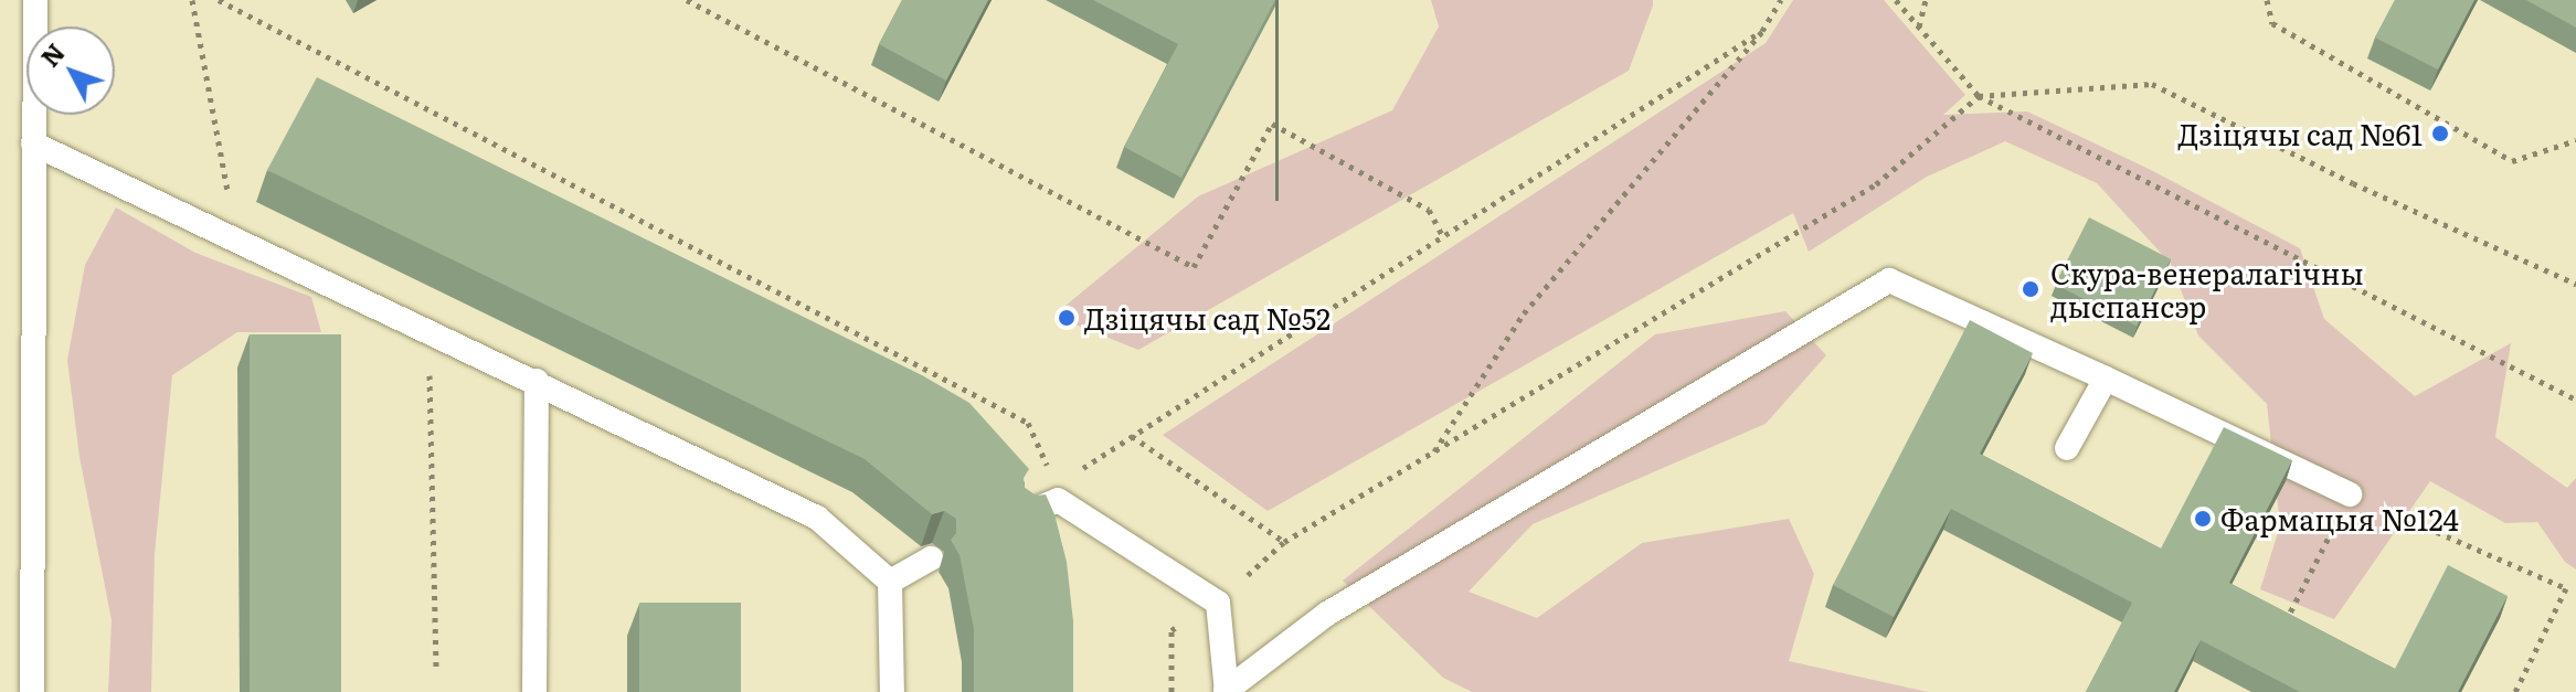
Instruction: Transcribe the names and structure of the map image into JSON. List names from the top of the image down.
{
  "places": [
    "Дзіцячы сад №61",
    "Скура-венералагічны дыспансэр",
    "Дзіцячы сад №52",
    "Фармацыя №124"
  ],
  "north": "top left"
}
